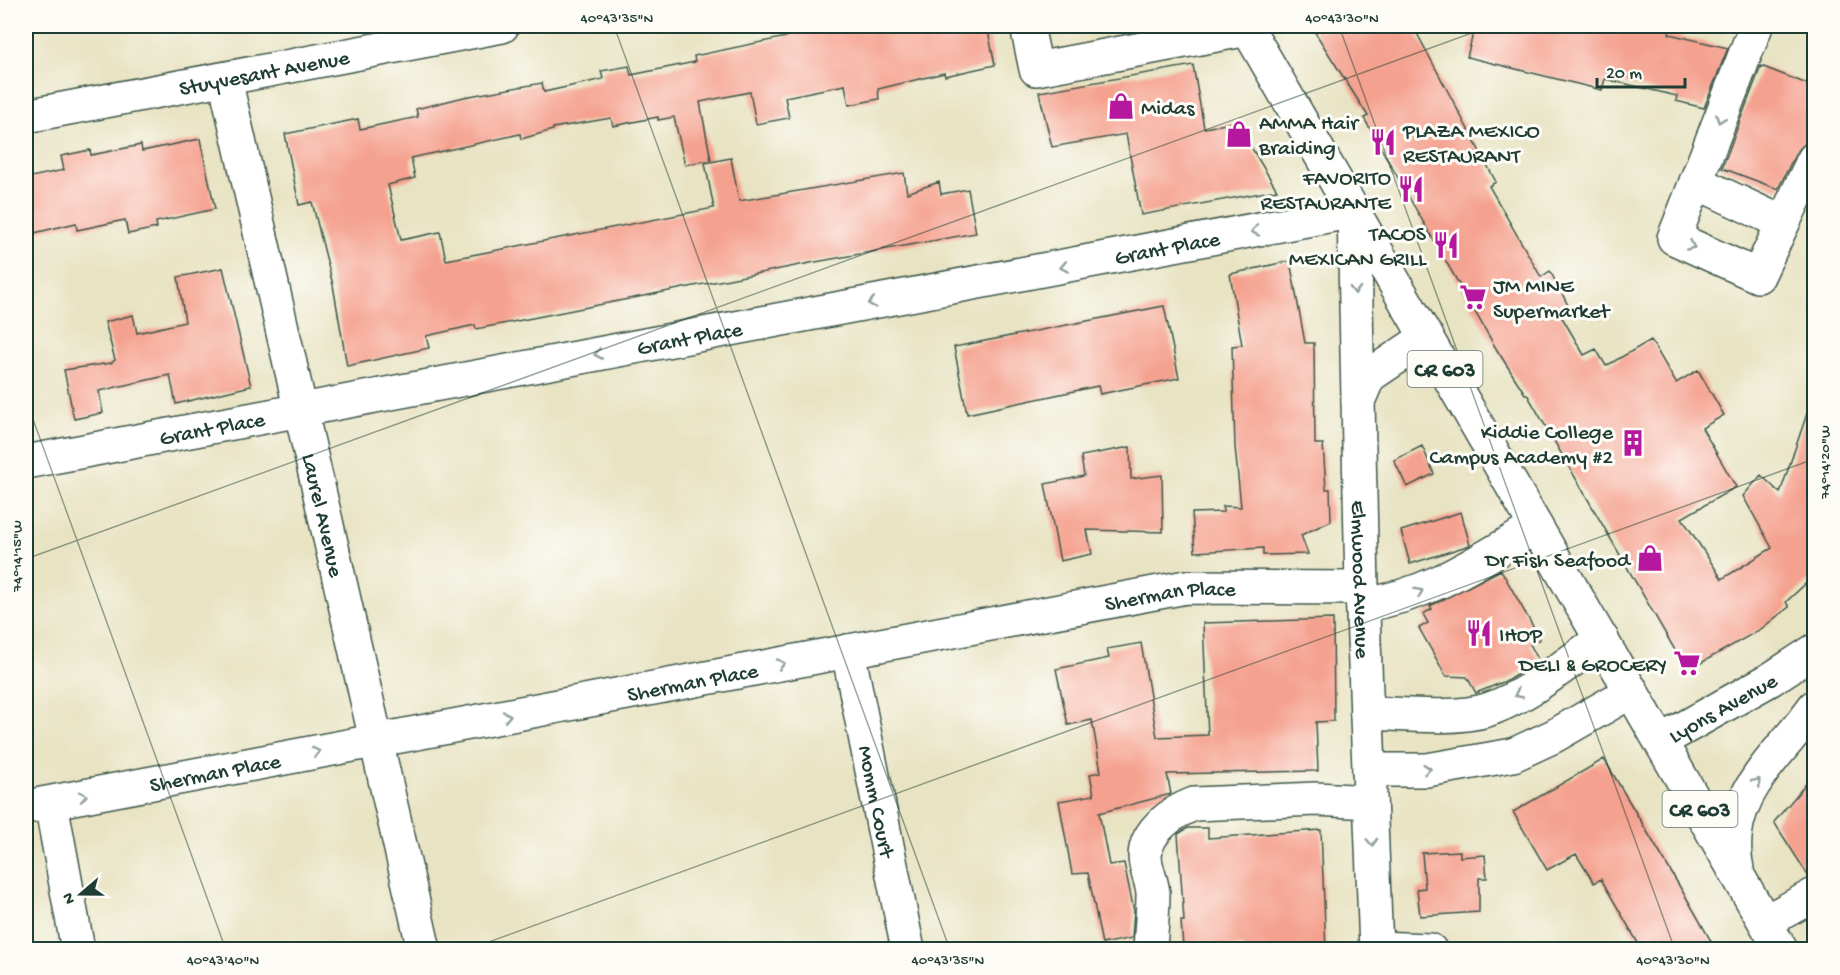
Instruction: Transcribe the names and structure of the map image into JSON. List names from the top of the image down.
{
  "streets": {
    "street": [
      "Stuyvesant Avenue",
      "Grant Place",
      "CR 603",
      "Laurel Avenue",
      "Elmwood Avenue",
      "Sherman Place",
      "Lyons Avenue",
      "Momm Court"
    ]
  },
  "crossings": [
    ["Stuyvesant Avenue", "Laurel Avenue"],
    ["Grant Place", "CR 603"],
    ["Grant Place", "Laurel Avenue"],
    ["Grant Place", "Elmwood Avenue"],
    ["CR 603", "Elmwood Avenue"],
    ["CR 603", "Sherman Place"],
    ["CR 603", "Lyons Avenue"],
    ["Laurel Avenue", "Sherman Place"],
    ["Elmwood Avenue", "Sherman Place"],
    ["Sherman Place", "Momm Court"]
  ],
  "one_way": ["Grant Place", "Elmwood Avenue"],
  "places": {
    "shop": ["Midas", "AMMA Hair Braiding", "Dr Fish Seafood"],
    "restaurant": [
      "PLAZA MEXICO RESTAURANT",
      "FAVORITO RESTAURANTE",
      "TACOS MEXICAN GRILL",
      "IHOP"
    ],
    "supermarket": ["JM MINE Supermarket", "DELI & GROCERY"],
    "building": ["Kiddie College Campus Academy #2"]
  },
  "scale_bar": "20 m",
  "north": "left",
  "coordinates": [
    "40°43'35\"N",
    "40°43'30\"N",
    "74°14'20\"W",
    "74°14'15\"W",
    "40°43'40\"N"
  ]
}
